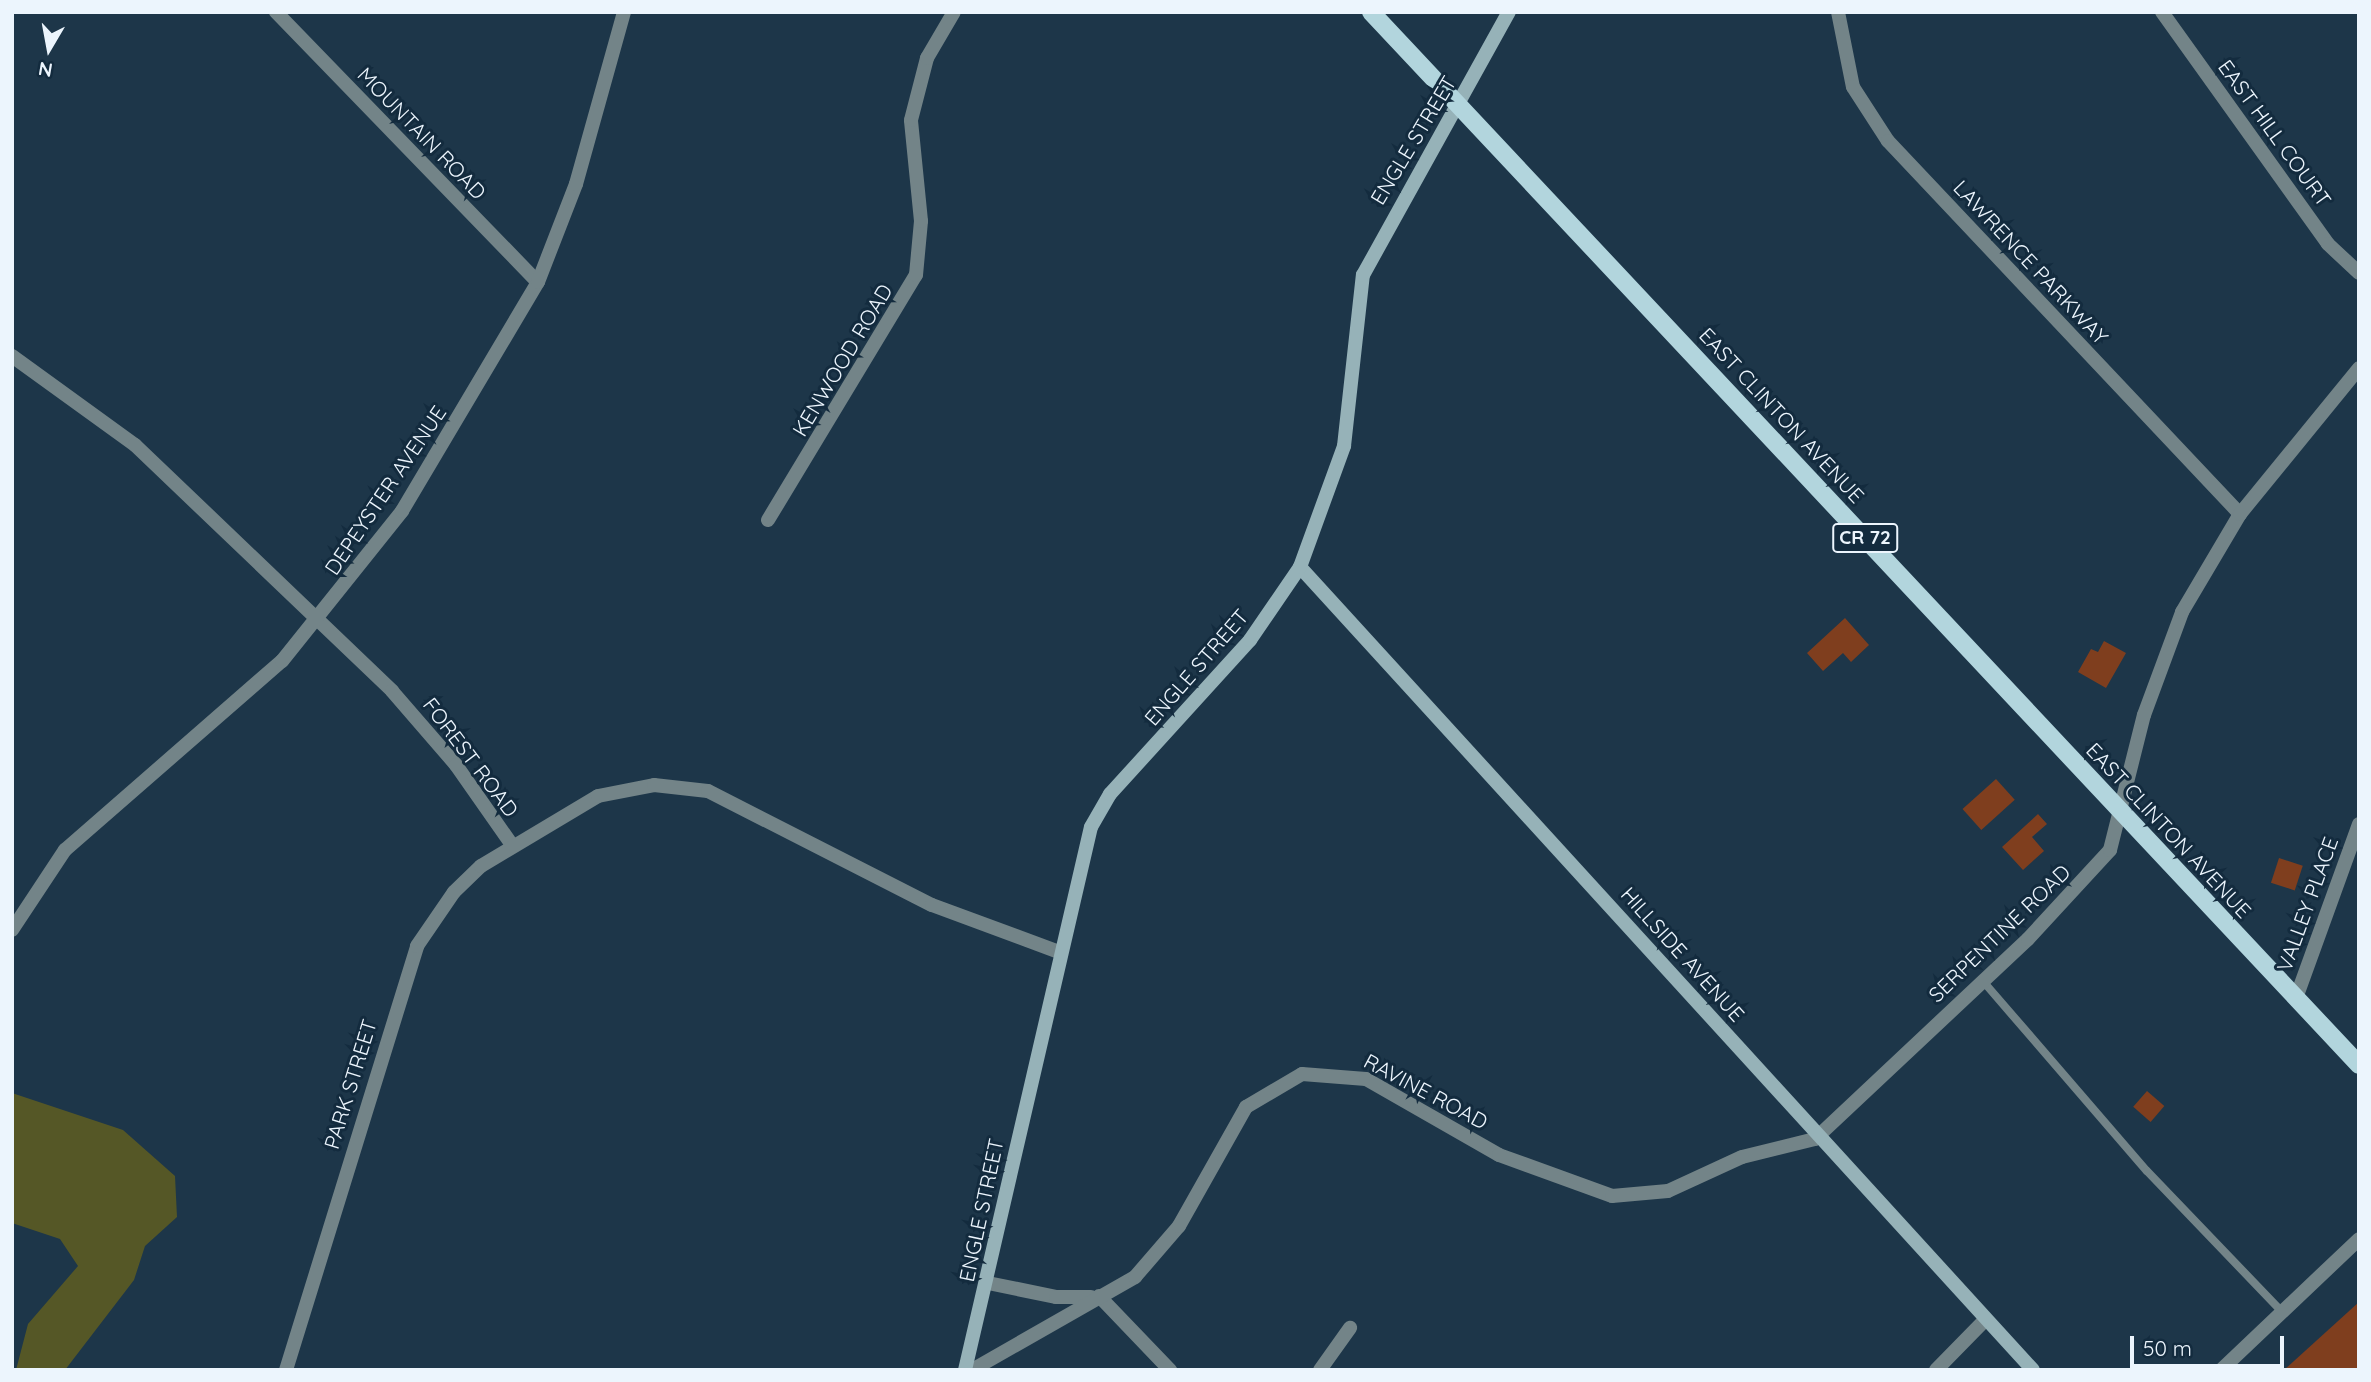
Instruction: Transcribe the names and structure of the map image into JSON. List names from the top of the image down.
{
  "streets": {
    "main road": ["EAST CLINTON AVENUE", "CR 72"],
    "street": [
      "MOUNTAIN ROAD",
      "EAST HILL COURT",
      "ENGLE STREET",
      "LAWRENCE PARKWAY",
      "KENWOOD ROAD",
      "DEPEYSTER AVENUE",
      "FOREST ROAD",
      "VALLEY PLACE",
      "SERPENTINE ROAD",
      "HILLSIDE AVENUE",
      "PARK STREET",
      "RAVINE ROAD"
    ]
  },
  "crossings": [
    ["MOUNTAIN ROAD", "DEPEYSTER AVENUE"],
    ["ENGLE STREET", "EAST CLINTON AVENUE"],
    ["ENGLE STREET", "FOREST ROAD"],
    ["ENGLE STREET", "HILLSIDE AVENUE"],
    ["ENGLE STREET", "RAVINE ROAD"],
    ["LAWRENCE PARKWAY", "SERPENTINE ROAD"],
    ["EAST CLINTON AVENUE", "VALLEY PLACE"],
    ["EAST CLINTON AVENUE", "SERPENTINE ROAD"],
    ["DEPEYSTER AVENUE", "FOREST ROAD"],
    ["FOREST ROAD", "PARK STREET"],
    ["SERPENTINE ROAD", "HILLSIDE AVENUE"],
    ["SERPENTINE ROAD", "RAVINE ROAD"],
    ["HILLSIDE AVENUE", "RAVINE ROAD"]
  ],
  "scale_bar": "50 m",
  "north": "bottom"
}
